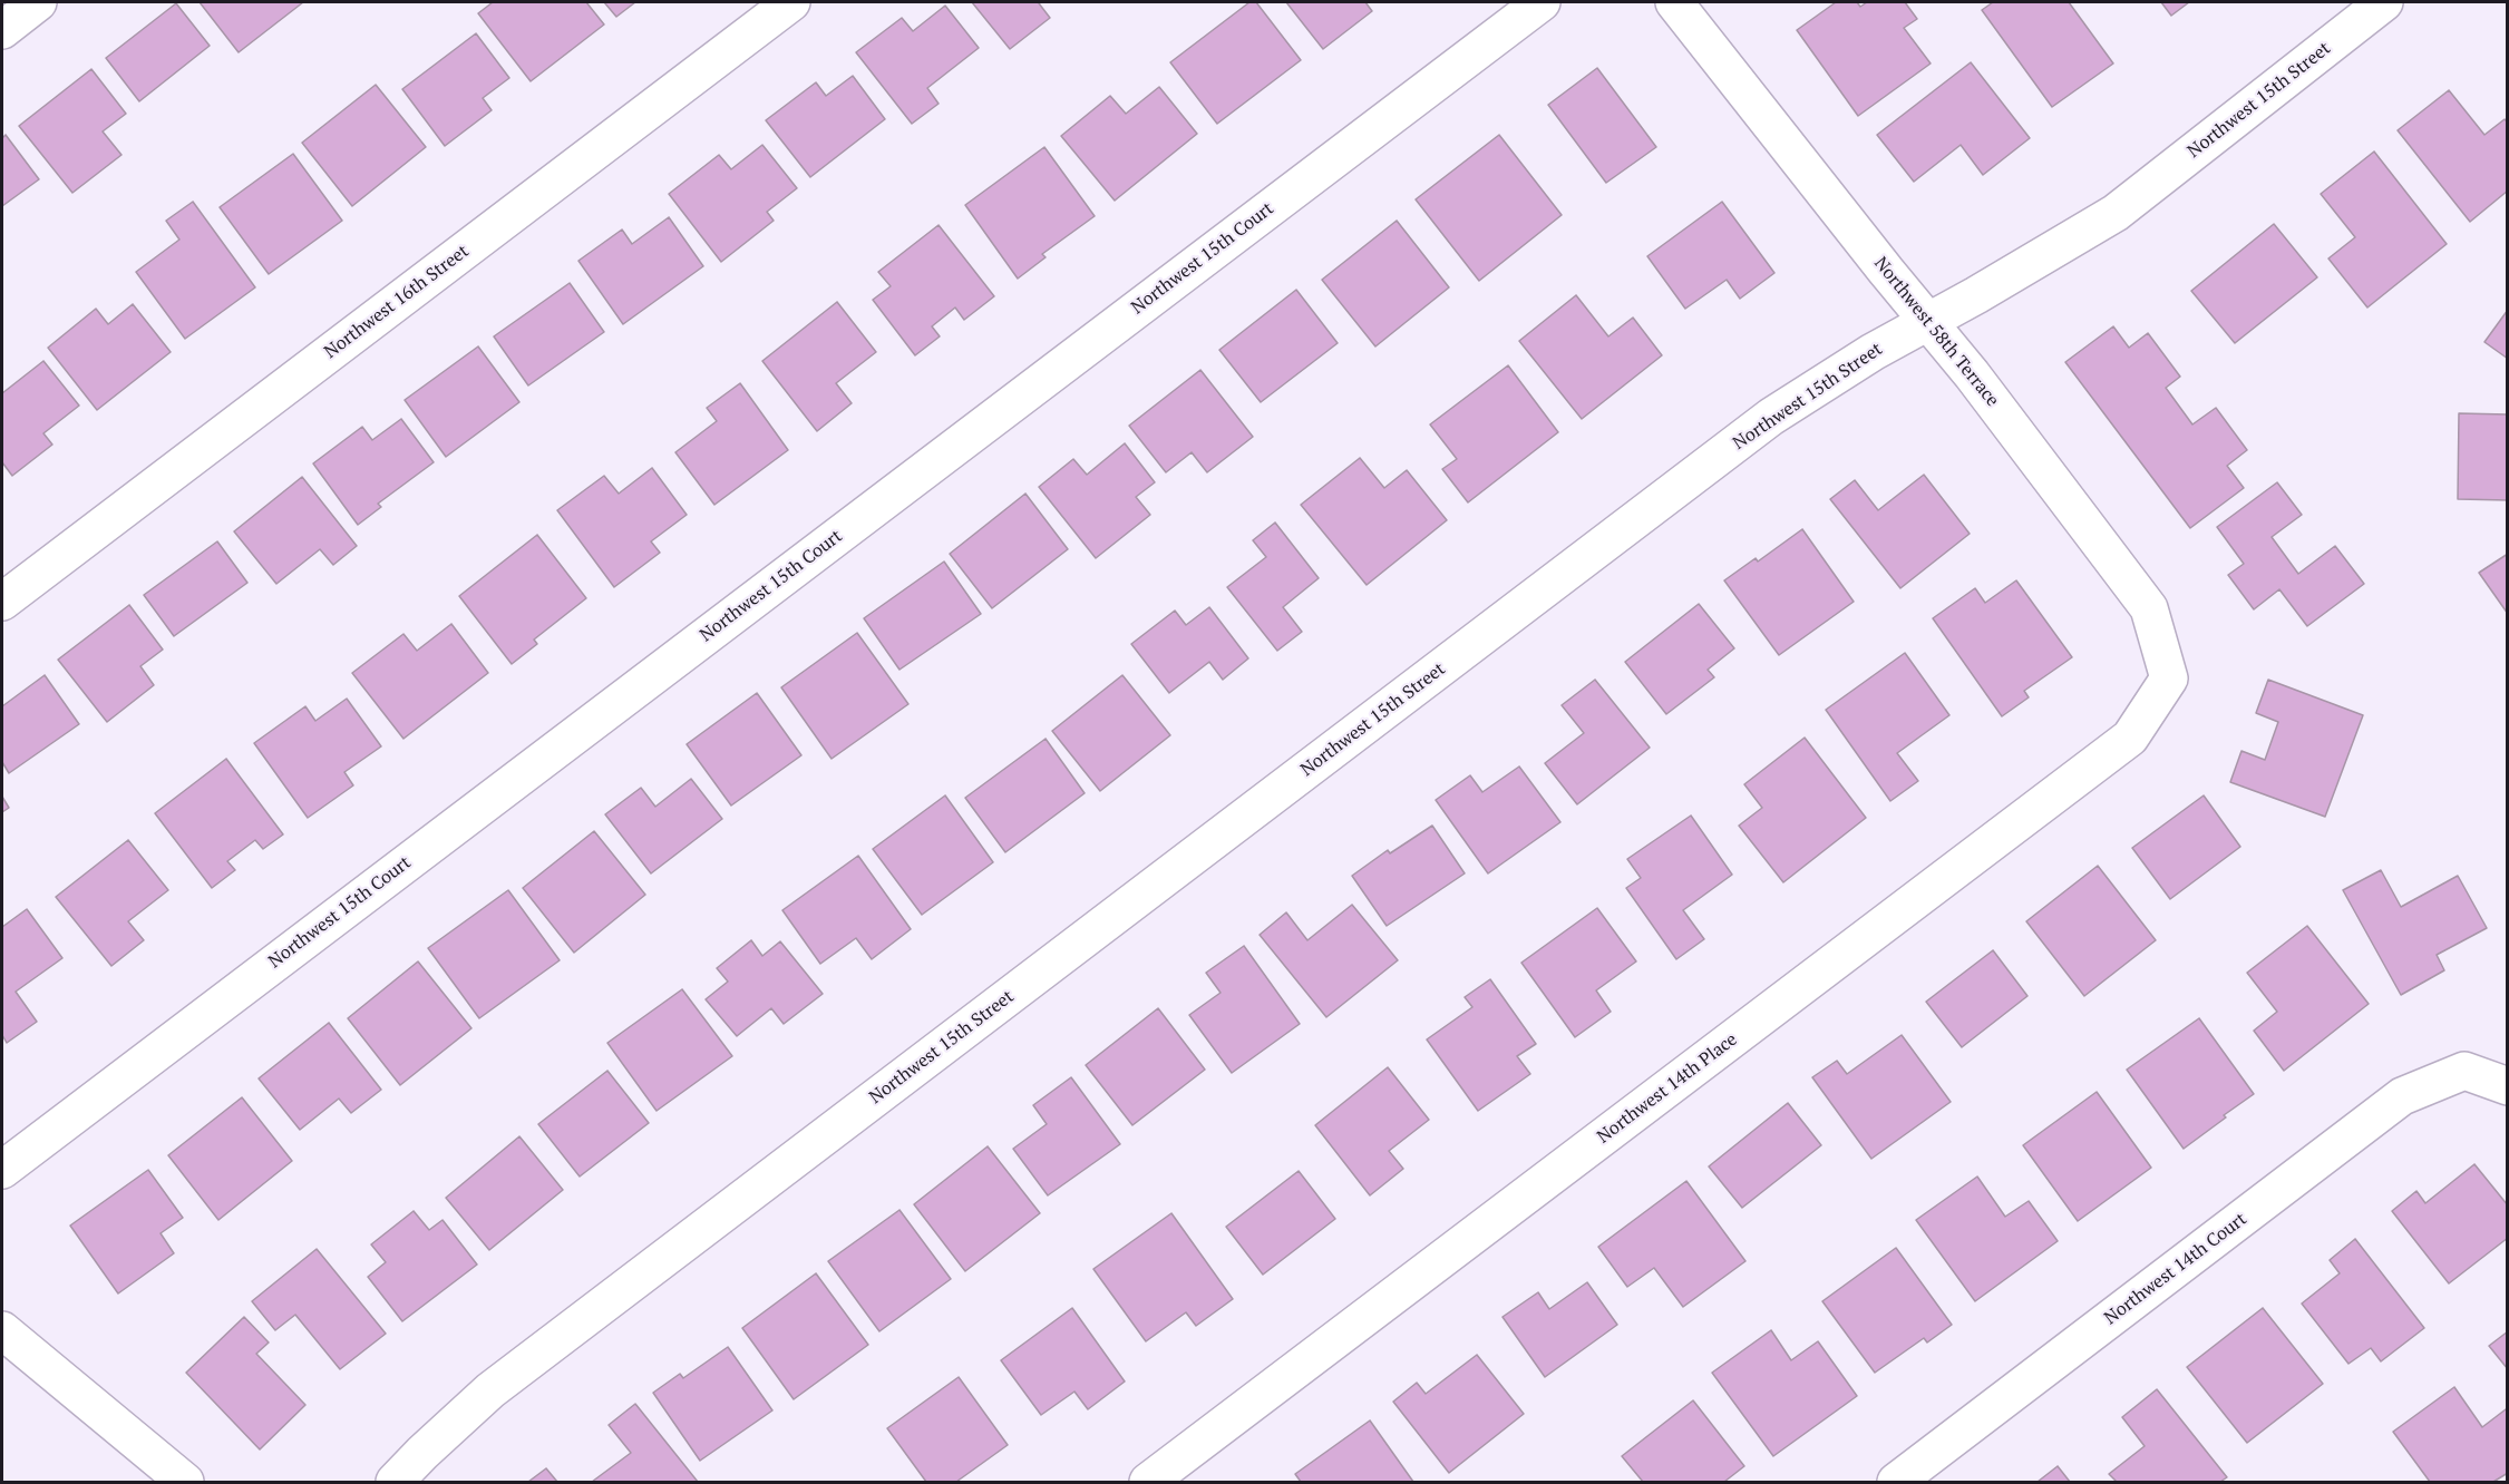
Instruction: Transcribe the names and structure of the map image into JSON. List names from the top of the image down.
{
  "streets": {
    "street": [
      "Northwest 15th Street",
      "Northwest 15th Court",
      "Northwest 16th Street",
      "Northwest 58th Terrace",
      "Northwest 14th Place",
      "Northwest 14th Court"
    ]
  },
  "crossings": [
    ["Northwest 15th Street", "Northwest 58th Terrace"],
    ["Northwest 58th Terrace", "Northwest 14th Place"]
  ]
}
